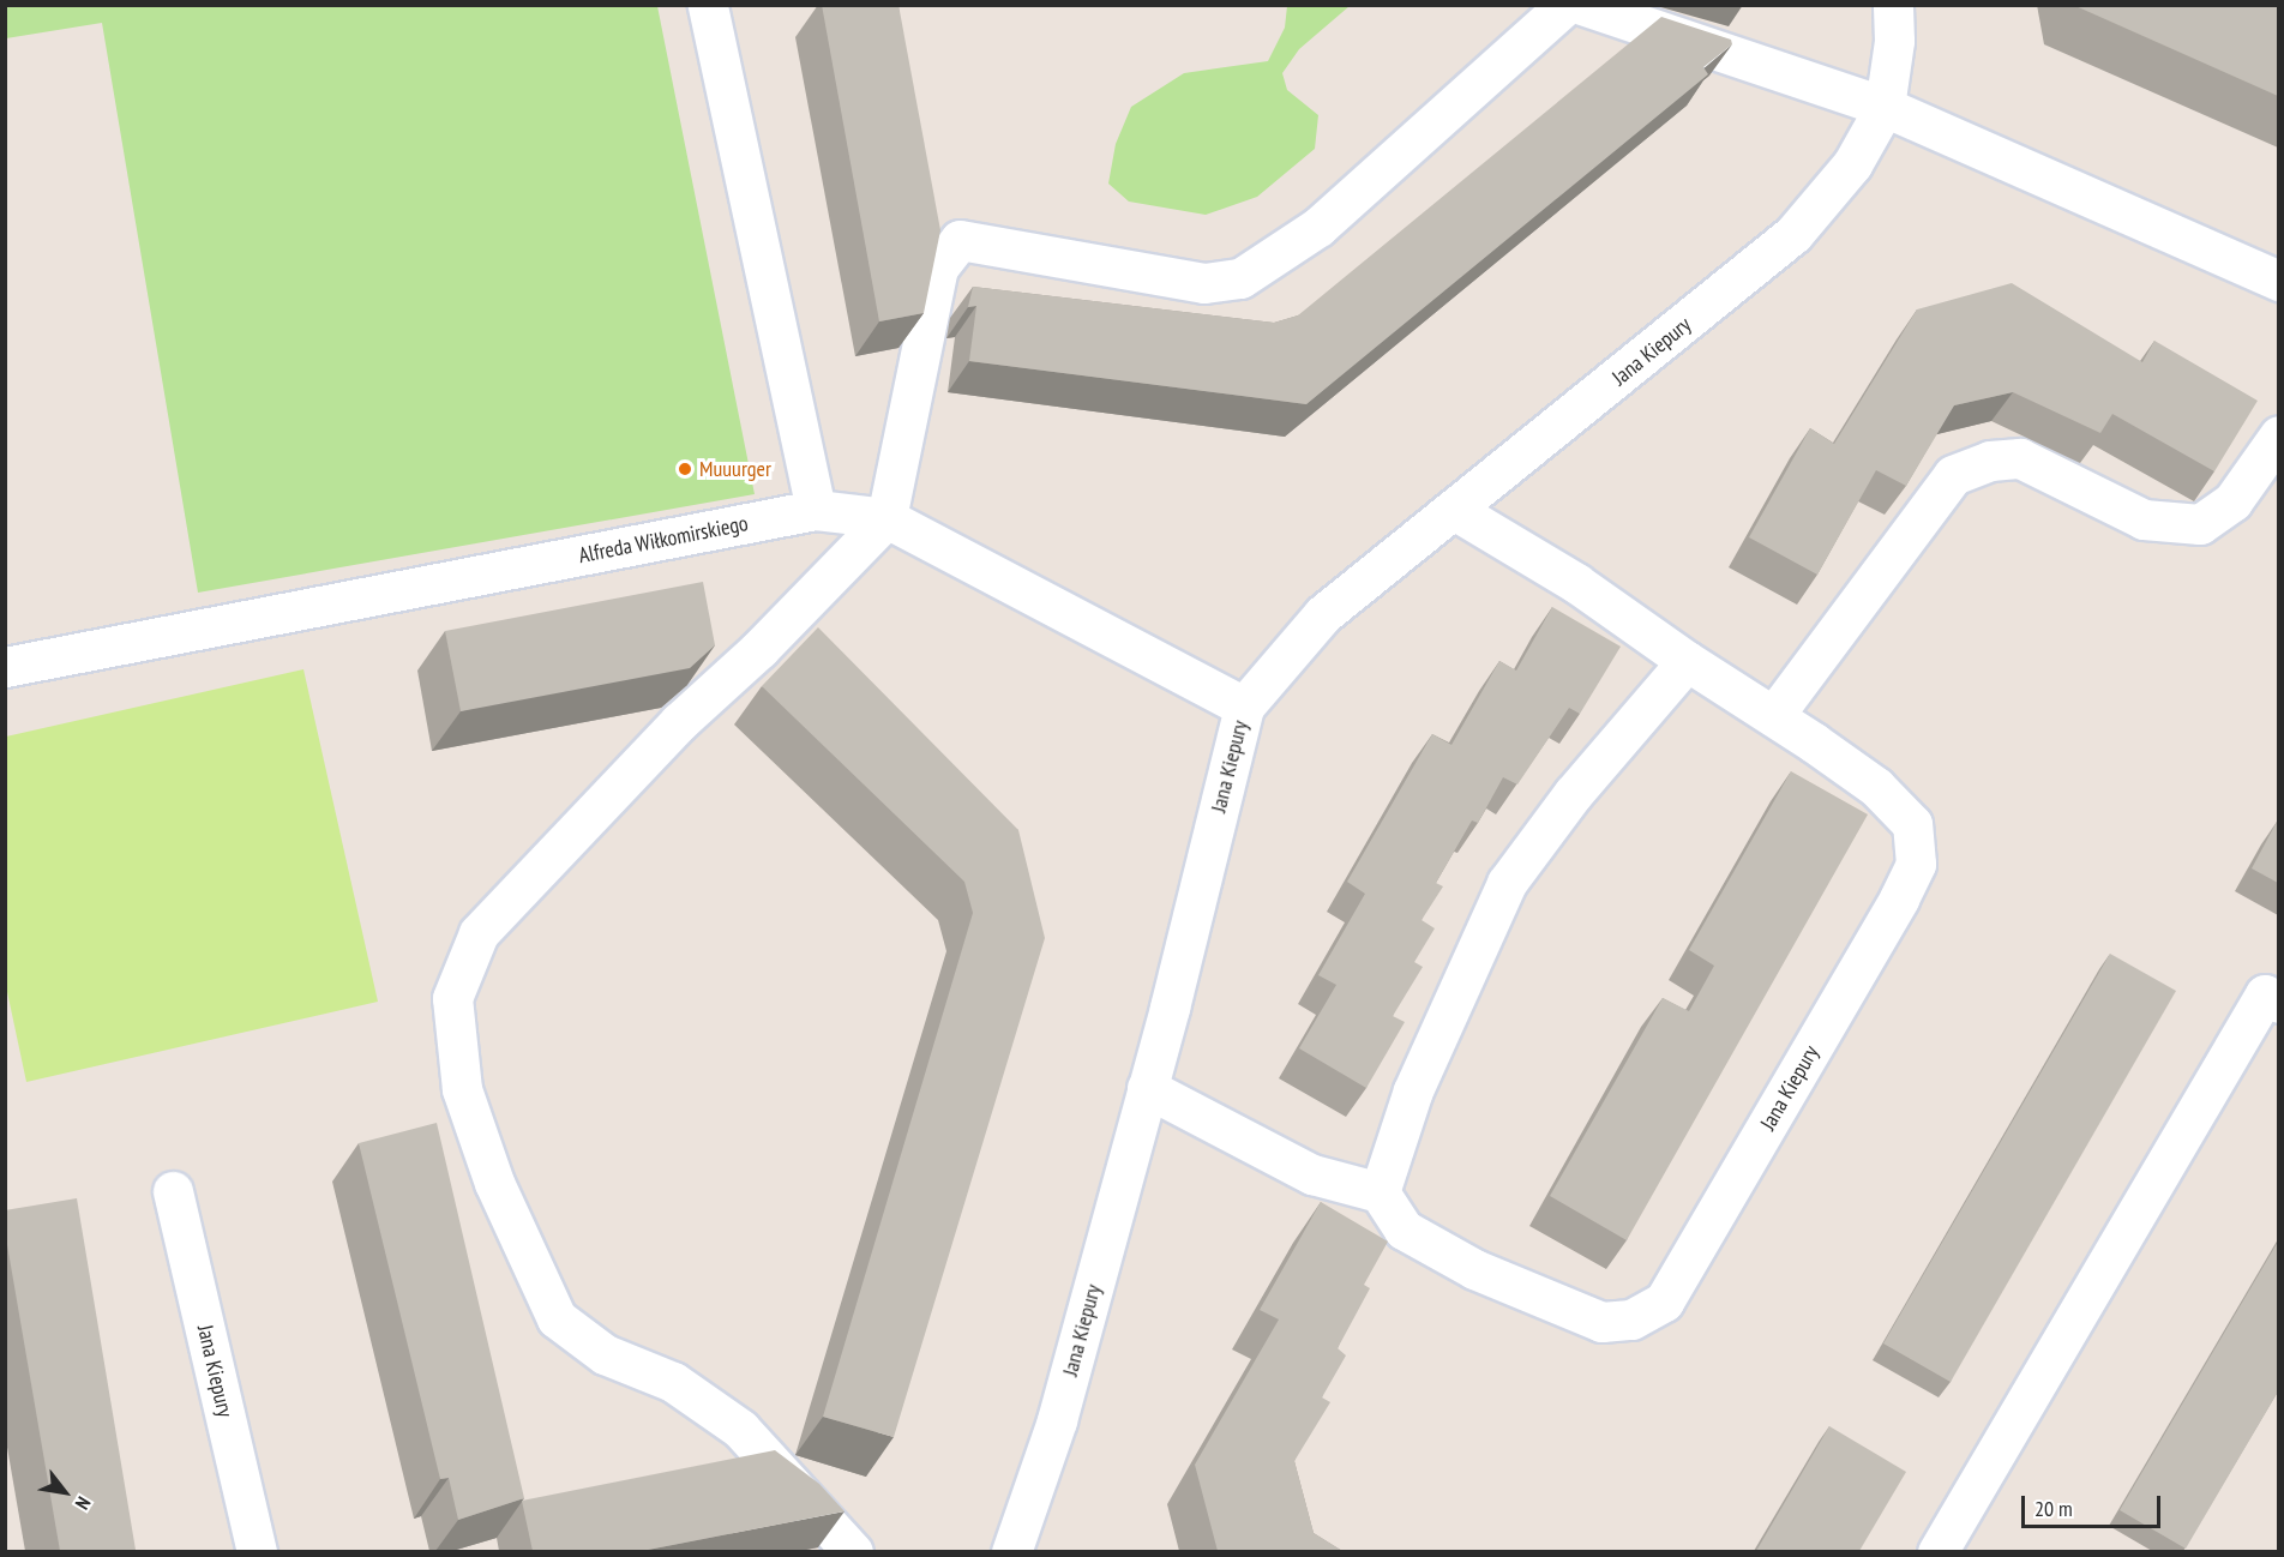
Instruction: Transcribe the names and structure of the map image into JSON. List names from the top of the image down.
{
  "streets": {
    "street": ["Jana Kiepury", "Alfreda Wiłkomirskiego"]
  },
  "places": ["Muuurger"],
  "scale_bar": "20 m",
  "north": "bottom right"
}
